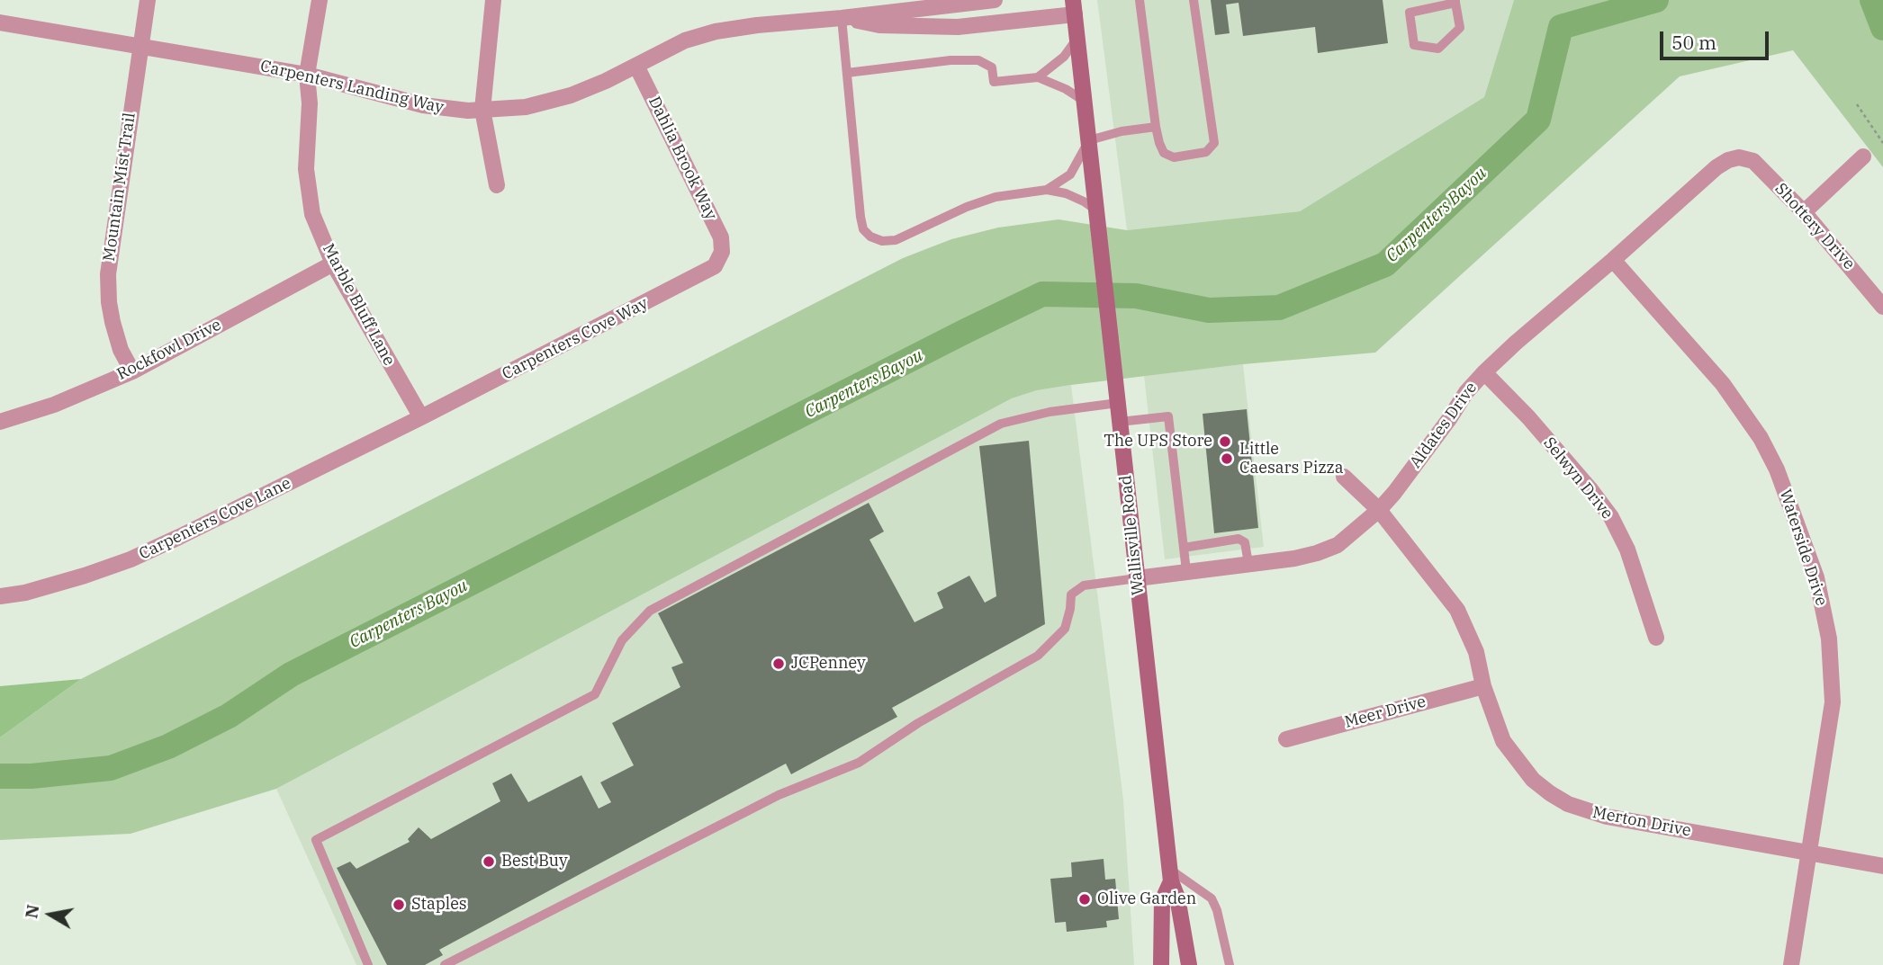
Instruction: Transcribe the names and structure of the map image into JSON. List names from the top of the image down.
{
  "streets": {
    "main road": ["Wallisville Road"],
    "street": [
      "Carpenters Landing Way",
      "Dahlia Brook Way",
      "Mountain Mist Trail",
      "Shottery Drive",
      "Marble Bluff Lane",
      "Carpenters Cove Way",
      "Rockfowl Drive",
      "Aldates Drive",
      "Selwyn Drive",
      "Carpenters Cove Lane",
      "Waterside Drive",
      "Meer Drive",
      "Merton Drive"
    ]
  },
  "crossings": [
    ["Carpenters Landing Way", "Dahlia Brook Way"],
    ["Carpenters Landing Way", "Mountain Mist Trail"],
    ["Carpenters Landing Way", "Marble Bluff Lane"],
    ["Carpenters Landing Way", "Wallisville Road"],
    ["Dahlia Brook Way", "Carpenters Cove Way"],
    ["Mountain Mist Trail", "Rockfowl Drive"],
    ["Shottery Drive", "Aldates Drive"],
    ["Marble Bluff Lane", "Carpenters Cove Way"],
    ["Marble Bluff Lane", "Rockfowl Drive"],
    ["Marble Bluff Lane", "Carpenters Cove Lane"],
    ["Carpenters Cove Way", "Carpenters Cove Lane"],
    ["Aldates Drive", "Selwyn Drive"],
    ["Aldates Drive", "Wallisville Road"],
    ["Aldates Drive", "Waterside Drive"],
    ["Aldates Drive", "Merton Drive"],
    ["Waterside Drive", "Merton Drive"],
    ["Meer Drive", "Merton Drive"]
  ],
  "water": ["Carpenters Bayou"],
  "places": [
    "The UPS Store",
    "Little Caesars Pizza",
    "JCPenney",
    "Best Buy",
    "Olive Garden",
    "Staples"
  ],
  "scale_bar": "50 m",
  "north": "left"
}
